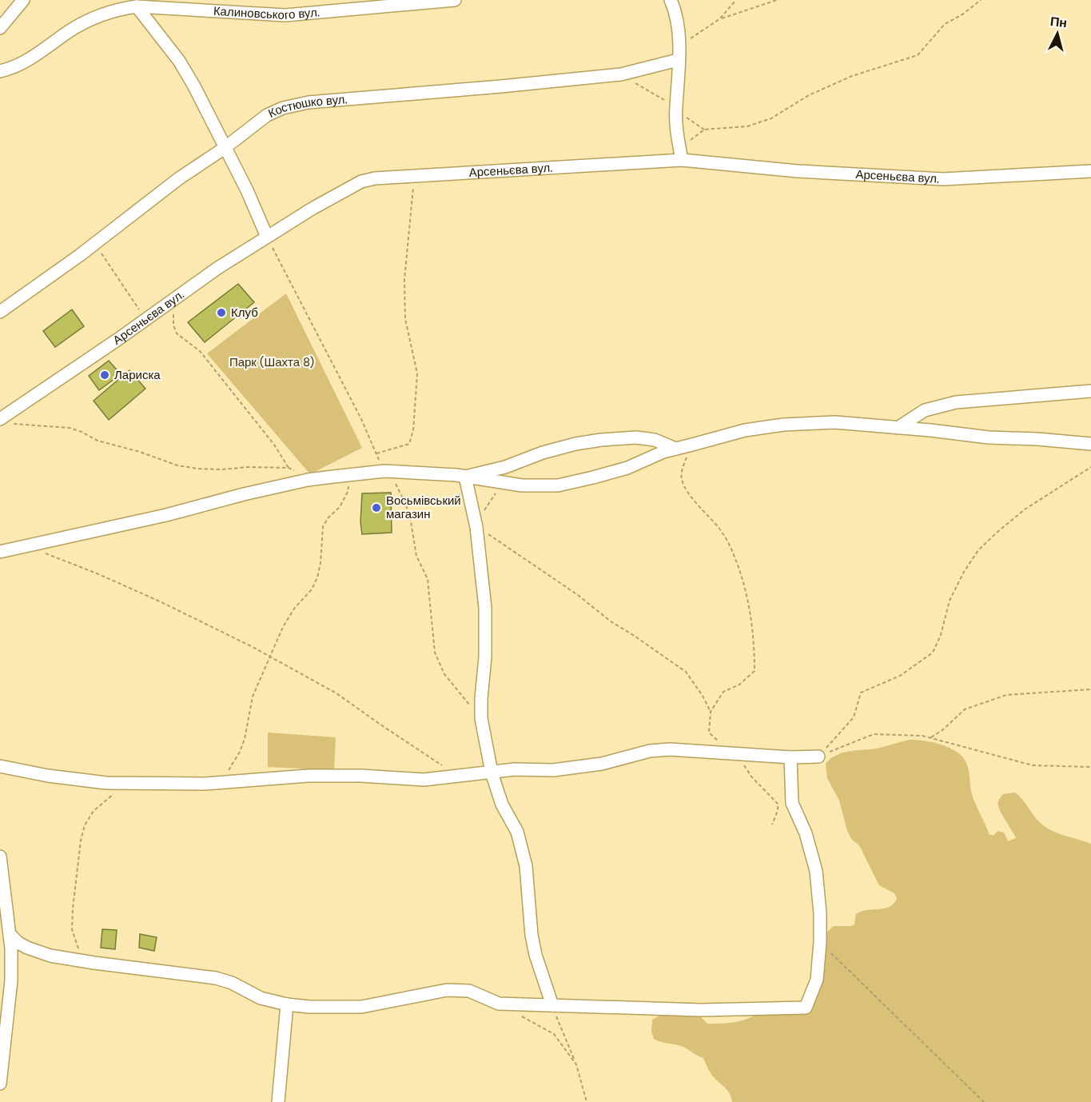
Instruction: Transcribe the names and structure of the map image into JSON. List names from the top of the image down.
{
  "streets": {
    "street": ["Калиновського вул.", "Костюшко вул.", "Арсеньєва вул."]
  },
  "parks": ["Парк (Шахта 8)"],
  "places": ["Клуб", "Лариска", "Восьмівський магазин"],
  "north": "top"
}
